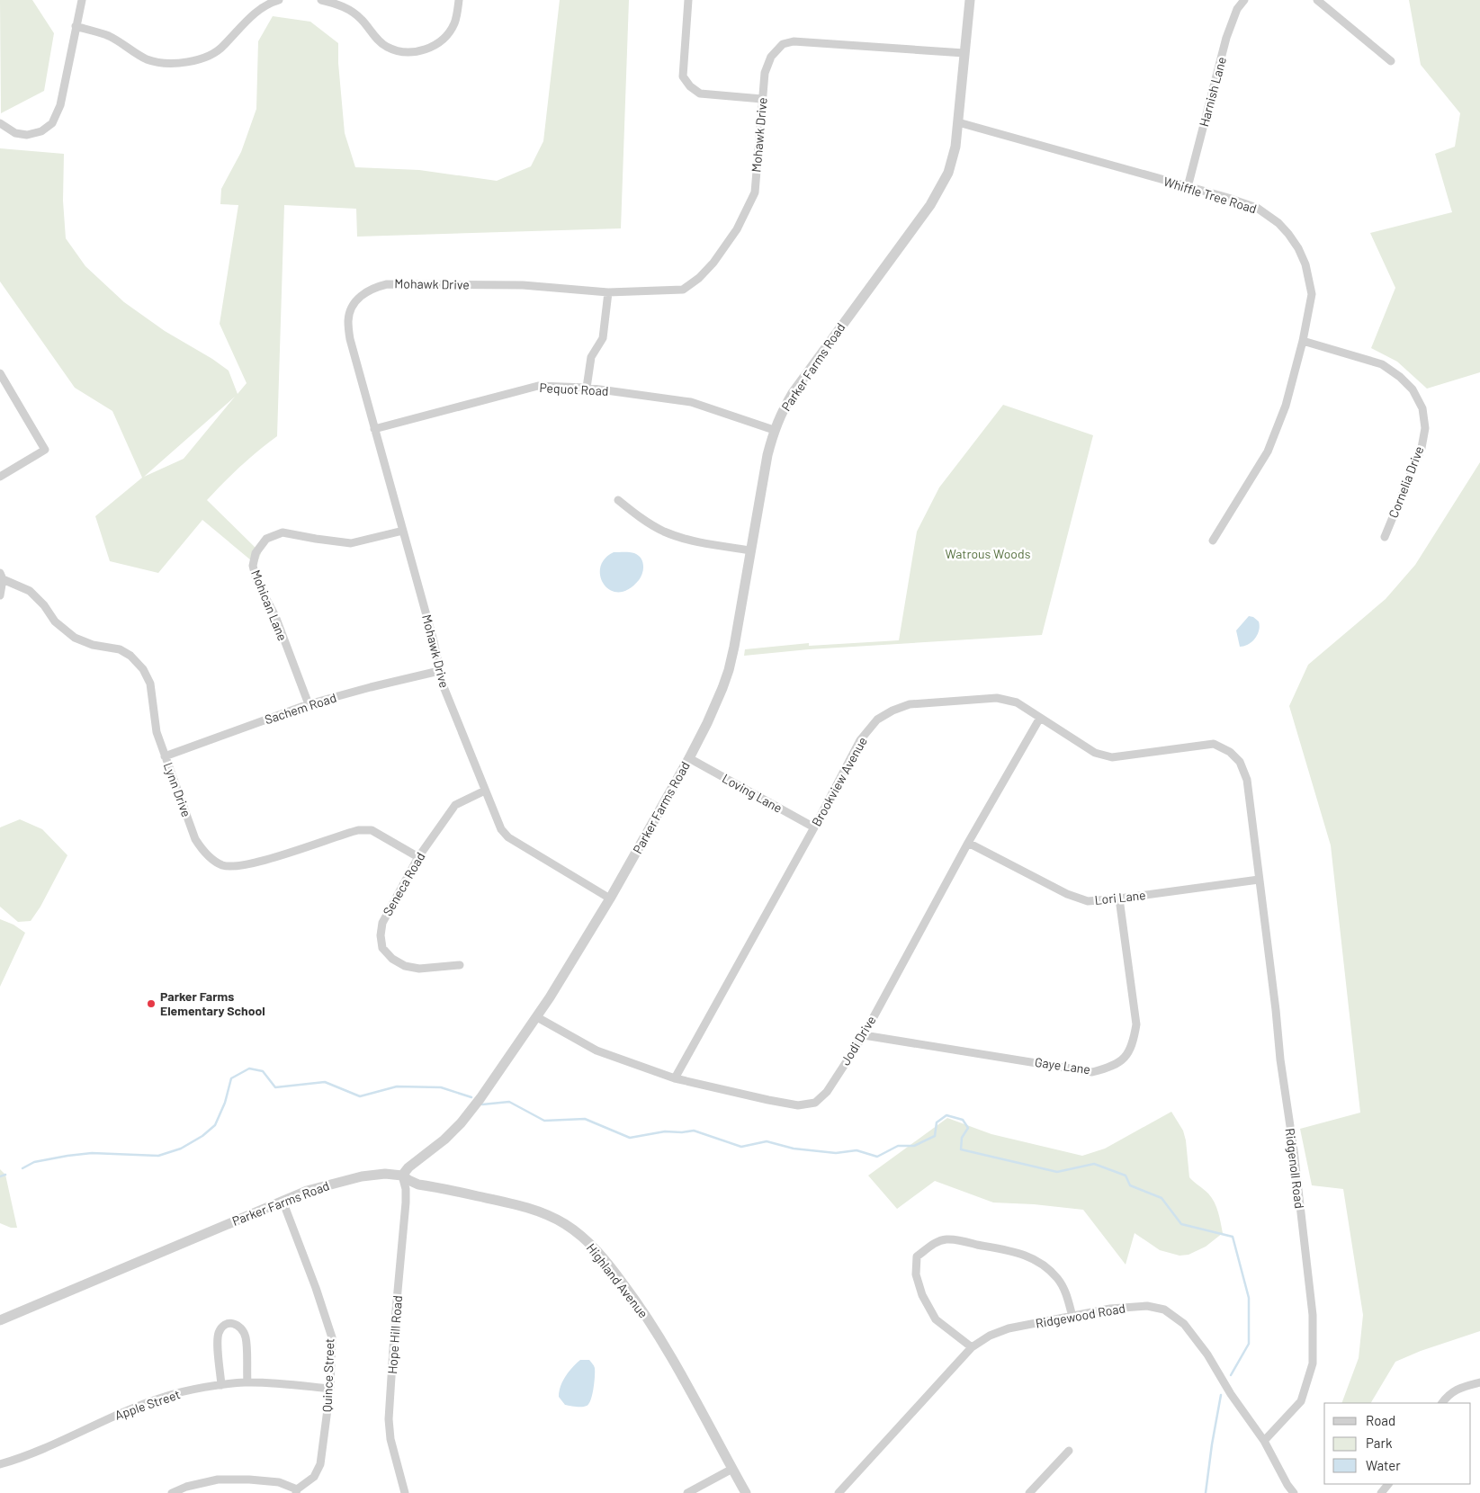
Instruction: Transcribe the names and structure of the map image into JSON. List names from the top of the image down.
{
  "streets": {
    "street": [
      "Harnish Lane",
      "Mohawk Drive",
      "Whiffle Tree Road",
      "Parker Farms Road",
      "Pequot Road",
      "Cornelia Drive",
      "Mohican Lane",
      "Sachem Road",
      "Brookview Avenue",
      "Lynn Drive",
      "Loving Lane",
      "Seneca Road",
      "Lori Lane",
      "Jodi Drive",
      "Gaye Lane",
      "Ridgenoll Road",
      "Highland Avenue",
      "Ridgewood Road",
      "Hope Hill Road",
      "Quince Street",
      "Apple Street"
    ]
  },
  "crossings": [
    ["Harnish Lane", "Whiffle Tree Road"],
    ["Mohawk Drive", "Parker Farms Road"],
    ["Mohawk Drive", "Pequot Road"],
    ["Mohawk Drive", "Mohican Lane"],
    ["Mohawk Drive", "Sachem Road"],
    ["Mohawk Drive", "Seneca Road"],
    ["Whiffle Tree Road", "Parker Farms Road"],
    ["Whiffle Tree Road", "Cornelia Drive"],
    ["Parker Farms Road", "Pequot Road"],
    ["Parker Farms Road", "Loving Lane"],
    ["Parker Farms Road", "Jodi Drive"],
    ["Parker Farms Road", "Highland Avenue"],
    ["Parker Farms Road", "Hope Hill Road"],
    ["Parker Farms Road", "Quince Street"],
    ["Mohican Lane", "Sachem Road"],
    ["Sachem Road", "Lynn Drive"],
    ["Brookview Avenue", "Loving Lane"],
    ["Brookview Avenue", "Lori Lane"],
    ["Brookview Avenue", "Jodi Drive"],
    ["Brookview Avenue", "Ridgenoll Road"],
    ["Lynn Drive", "Seneca Road"],
    ["Lori Lane", "Jodi Drive"],
    ["Lori Lane", "Gaye Lane"],
    ["Lori Lane", "Ridgenoll Road"],
    ["Jodi Drive", "Gaye Lane"],
    ["Ridgenoll Road", "Ridgewood Road"],
    ["Highland Avenue", "Hope Hill Road"],
    ["Quince Street", "Apple Street"]
  ],
  "parks": ["Watrous Woods"],
  "places": ["Parker Farms Elementary School"],
  "legend": ["Road", "Park", "Water"]
}
